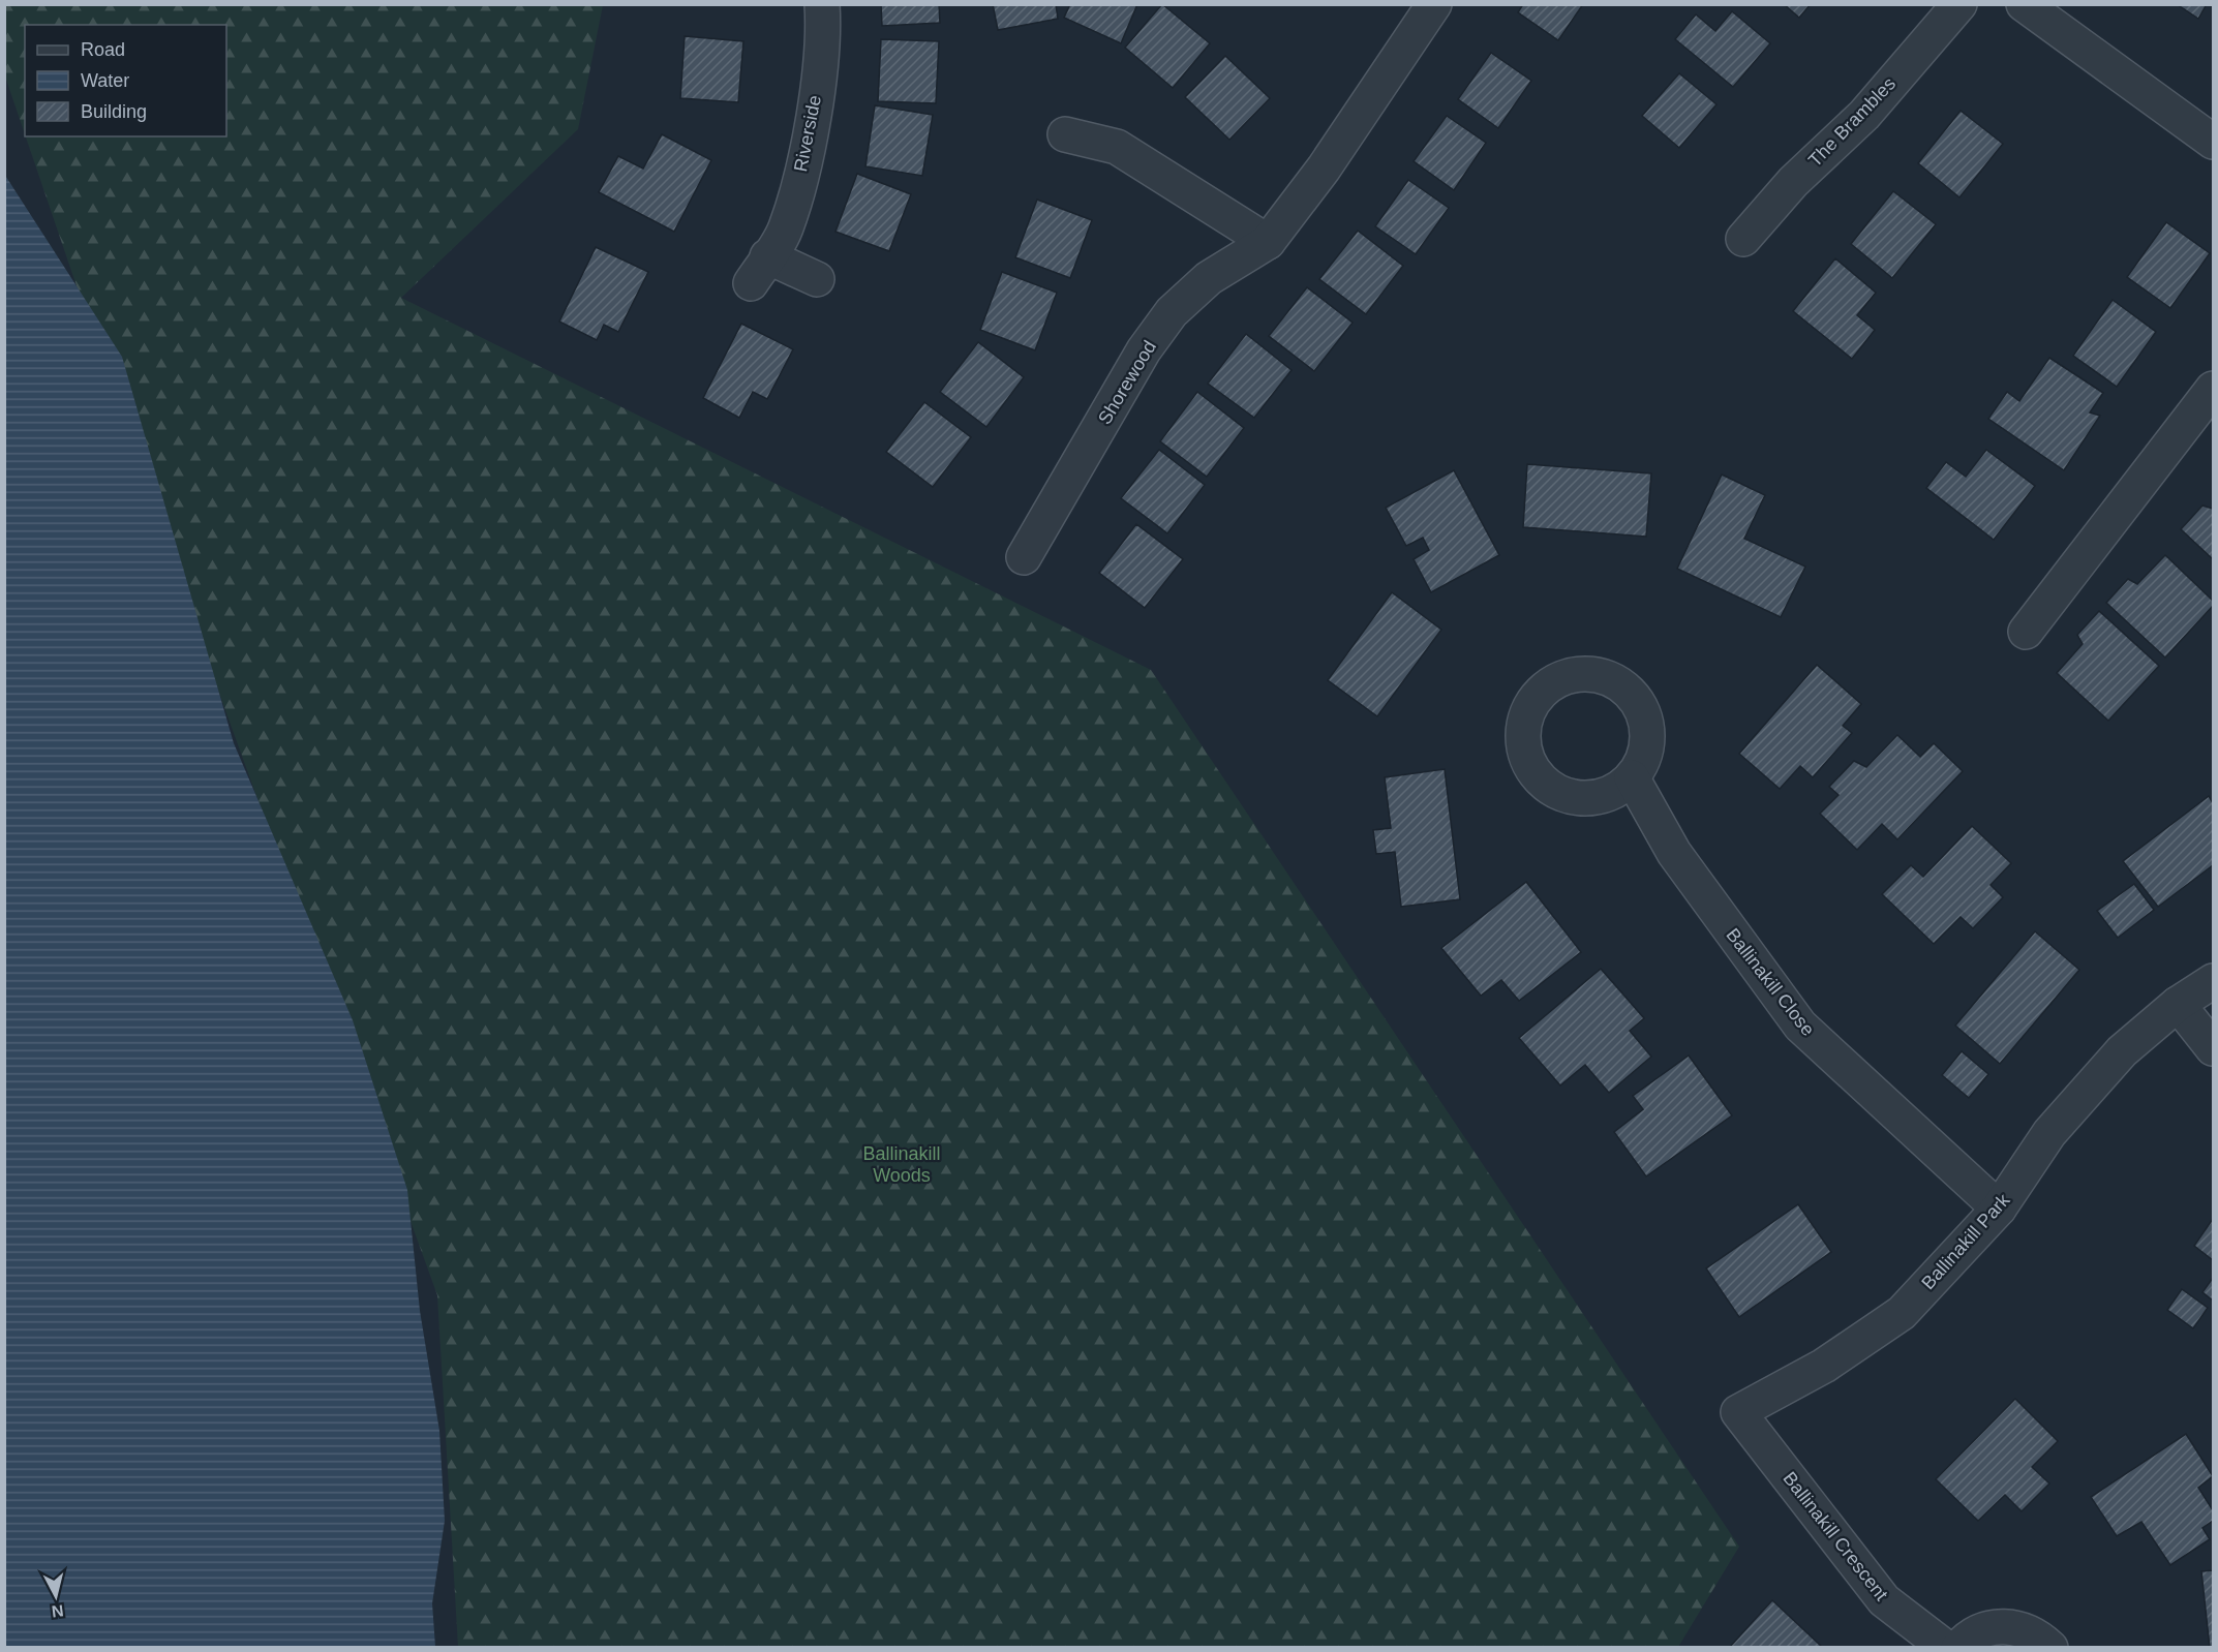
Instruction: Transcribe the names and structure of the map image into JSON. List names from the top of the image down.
{
  "streets": {
    "street": [
      "The Brambles",
      "Riverside",
      "Shorewood",
      "Ballinakill Close",
      "Ballinakill Park",
      "Ballinakill Crescent"
    ]
  },
  "crossings": [
    ["Ballinakill Close", "Ballinakill Park"],
    ["Ballinakill Park", "Ballinakill Crescent"]
  ],
  "parks": ["Ballinakill Woods"],
  "legend": ["Road", "Water", "Building"],
  "north": "bottom"
}
